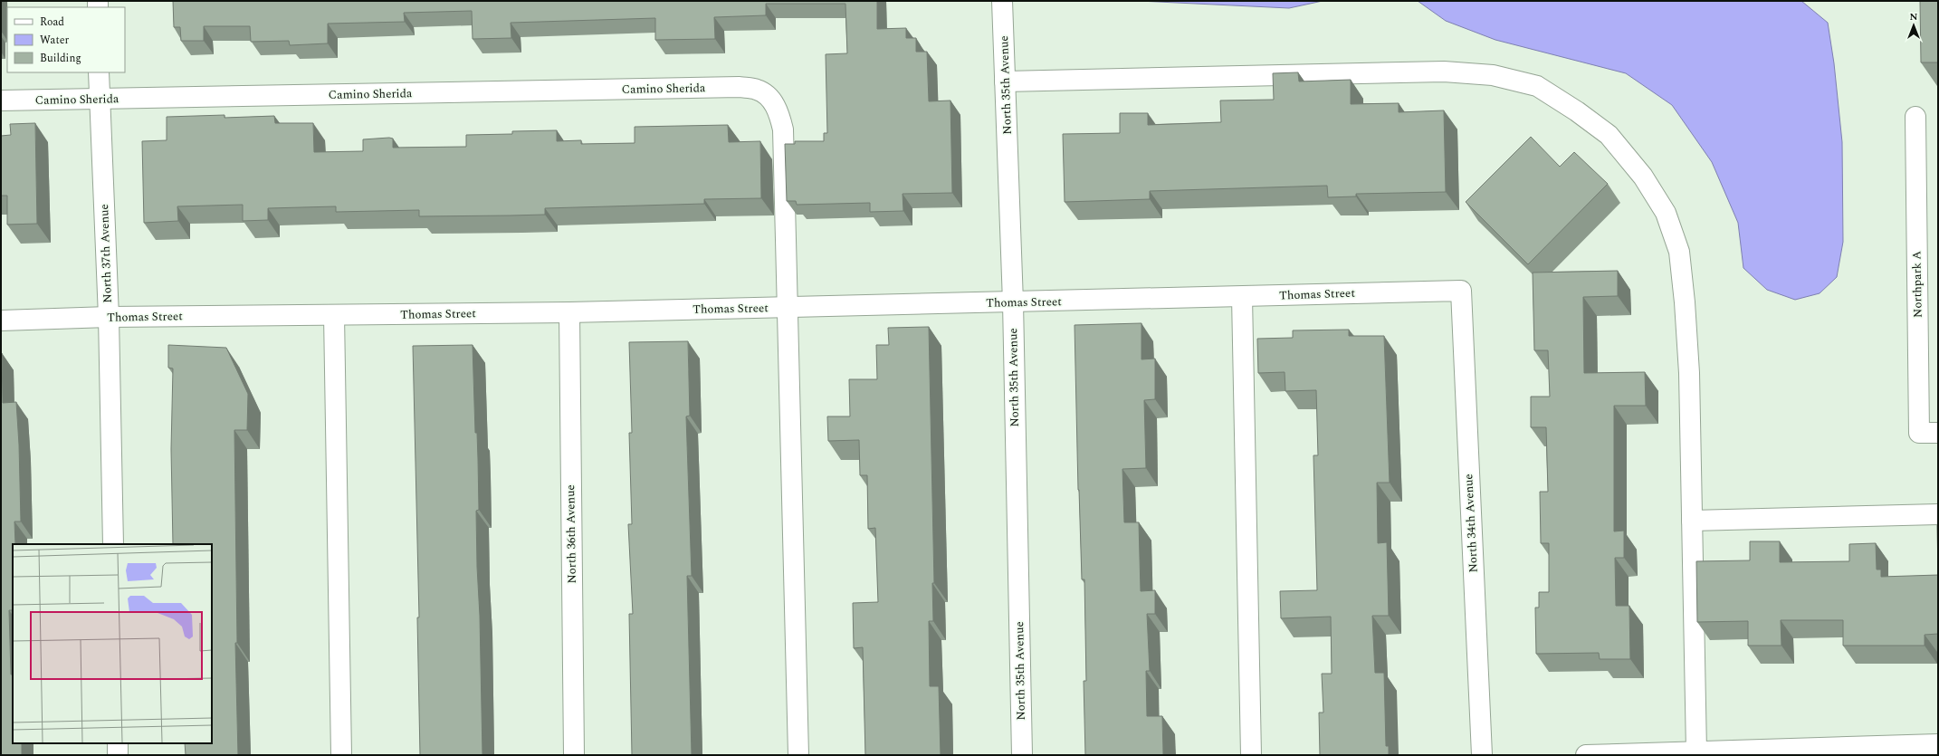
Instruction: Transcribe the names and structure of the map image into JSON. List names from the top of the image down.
{
  "streets": {
    "street": [
      "North 35th Avenue",
      "Camino Sherida",
      "North 37th Avenue",
      "Northpark A",
      "Thomas Street",
      "North 34th Avenue",
      "North 36th Avenue"
    ]
  },
  "crossings": [
    ["North 35th Avenue", "Thomas Street"],
    ["Camino Sherida", "North 37th Avenue"],
    ["Camino Sherida", "Thomas Street"],
    ["North 37th Avenue", "Thomas Street"],
    ["Thomas Street", "North 34th Avenue"],
    ["Thomas Street", "North 36th Avenue"]
  ],
  "legend": ["Road", "Water", "Building"],
  "north": "top"
}
